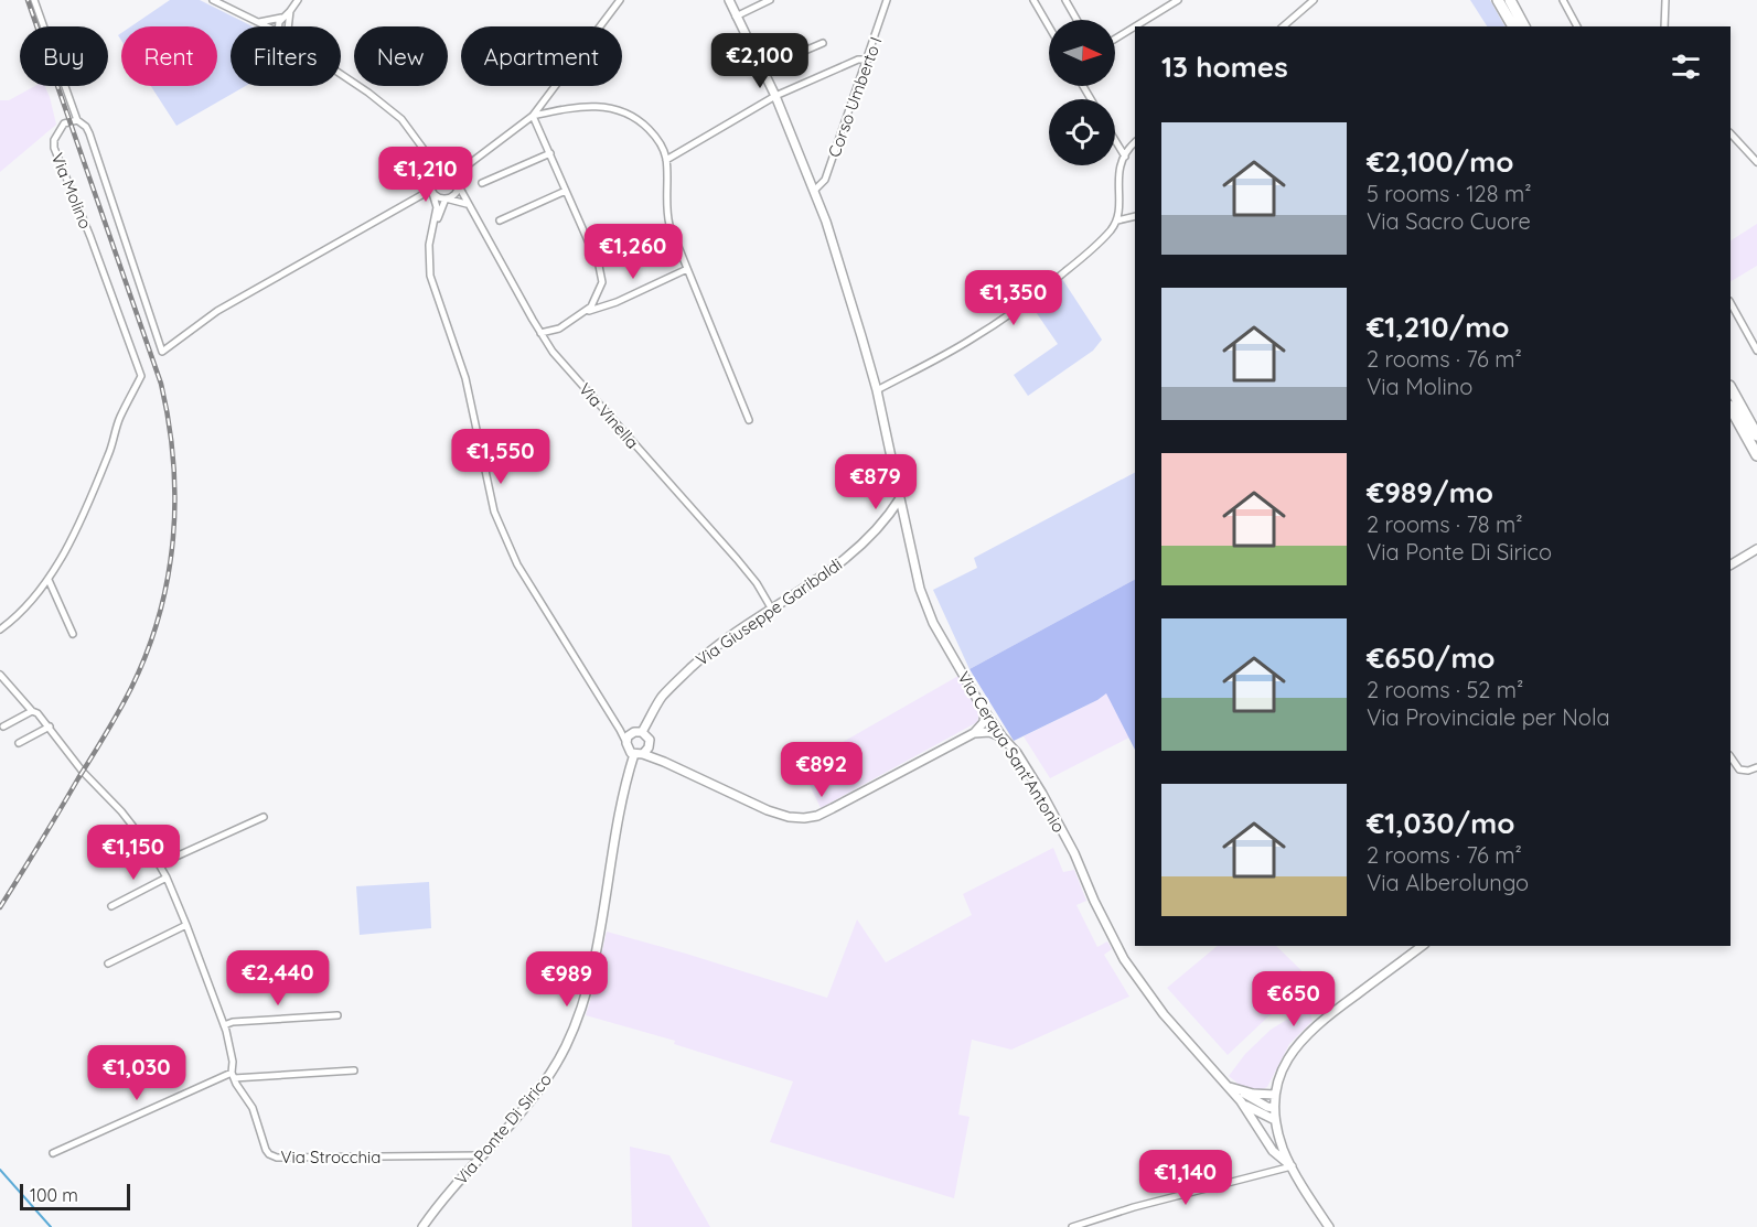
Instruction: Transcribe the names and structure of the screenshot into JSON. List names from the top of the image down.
{
  "streets": {
    "street": [
      "Corso Umberto I",
      "Via Molino",
      "Via Vinella",
      "Via Giuseppe Garibaldi",
      "Via Cerqua Sant'Antonio",
      "Via Ponte Di Sirico",
      "Via Strocchia"
    ]
  },
  "crossings": [
    ["Via Molino", "Via Vinella"],
    ["Via Vinella", "Via Giuseppe Garibaldi"],
    ["Via Giuseppe Garibaldi", "Via Cerqua Sant'Antonio"],
    ["Via Giuseppe Garibaldi", "Via Ponte Di Sirico"],
    ["Via Ponte Di Sirico", "Via Strocchia"]
  ],
  "scale_bar": "100 m",
  "north": "right",
  "page": {
    "chip": [
      "Buy",
      "Rent",
      "Filters",
      "New",
      "Apartment"
    ],
    "heading": "13 homes",
    "price": [
      "€2,100",
      "€1,210",
      "€1,260",
      "€1,350",
      "€1,550",
      "€879",
      "€892",
      "€1,150",
      "€2,440",
      "€989",
      "€650",
      "€1,030",
      "€1,140"
    ],
    "list": [
      {
        "name": "€2,100/mo",
        "note": "5 rooms · 128 m² · Via Sacro Cuore"
      },
      {
        "name": "€1,210/mo",
        "note": "2 rooms · 76 m² · Via Molino"
      },
      {
        "name": "€989/mo",
        "note": "2 rooms · 78 m² · Via Ponte Di Sirico"
      },
      {
        "name": "€650/mo",
        "note": "2 rooms · 52 m² · Via Provinciale per Nola"
      },
      {
        "name": "€1,030/mo",
        "note": "2 rooms · 76 m² · Via Alberolungo"
      }
    ],
    "scale": "100 m"
  }
}
